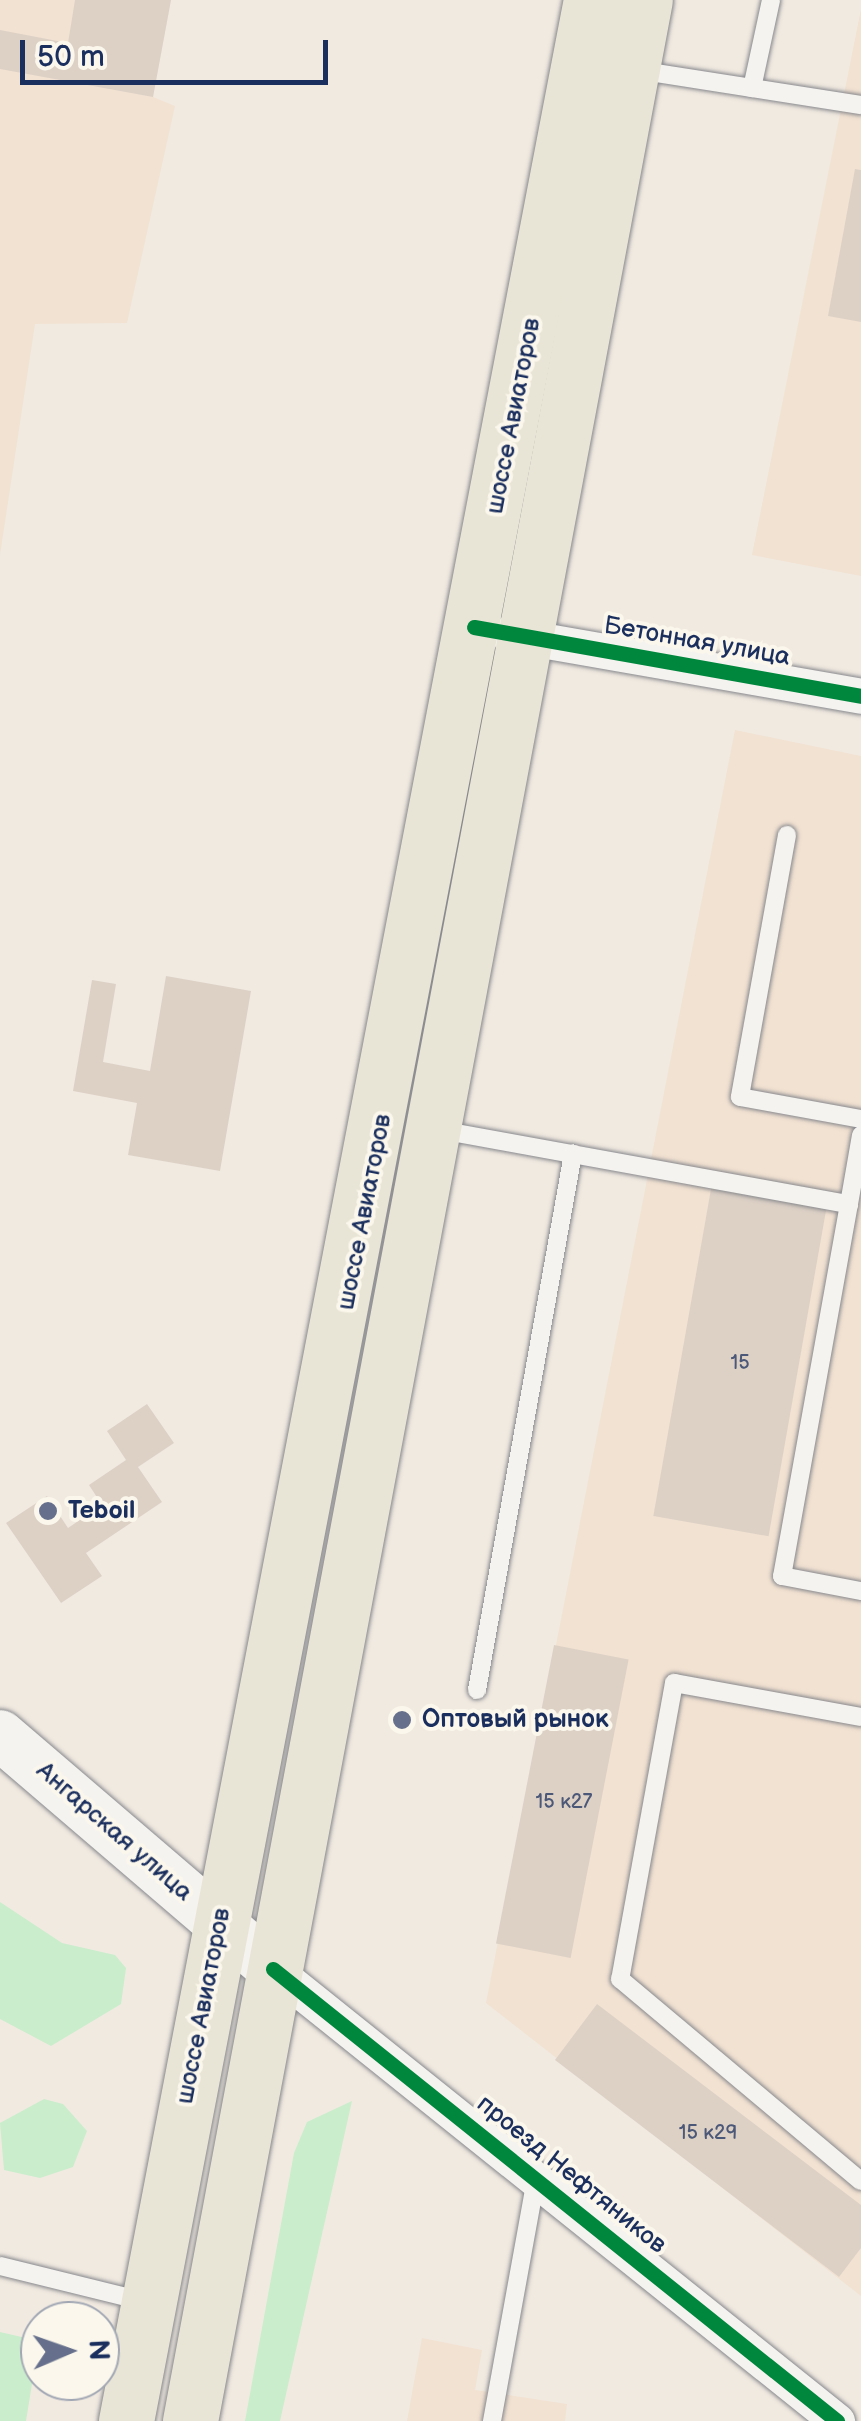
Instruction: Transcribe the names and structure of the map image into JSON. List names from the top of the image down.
{
  "streets": {
    "main road": ["шоссе Авиаторов", "Ангарская улица"],
    "street": ["Бетонная улица", "проезд Нефтяников"]
  },
  "crossings": [
    ["шоссе Авиаторов", "Бетонная улица"],
    ["шоссе Авиаторов", "Ангарская улица"],
    ["шоссе Авиаторов", "проезд Нефтяников"],
    ["Ангарская улица", "проезд Нефтяников"]
  ],
  "places": ["Teboil", "Оптовый рынок"],
  "house_numbers": ["15", "15 к27", "15 к29"],
  "scale_bar": "50 m",
  "north": "right"
}
